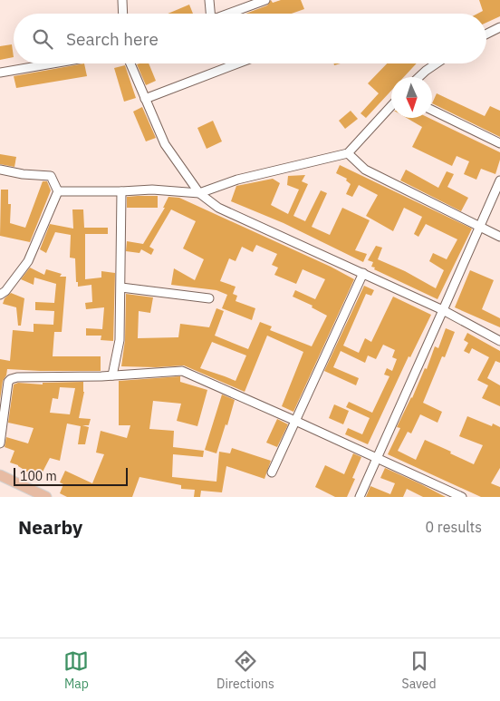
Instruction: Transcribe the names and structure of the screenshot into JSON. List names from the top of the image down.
{
  "scale_bar": "100 m",
  "north": "bottom",
  "page": {
    "search": "Search here",
    "scale": "100 m",
    "heading": ["Nearby", "0 results"],
    "nav": ["Map", "Directions", "Saved"]
  }
}
